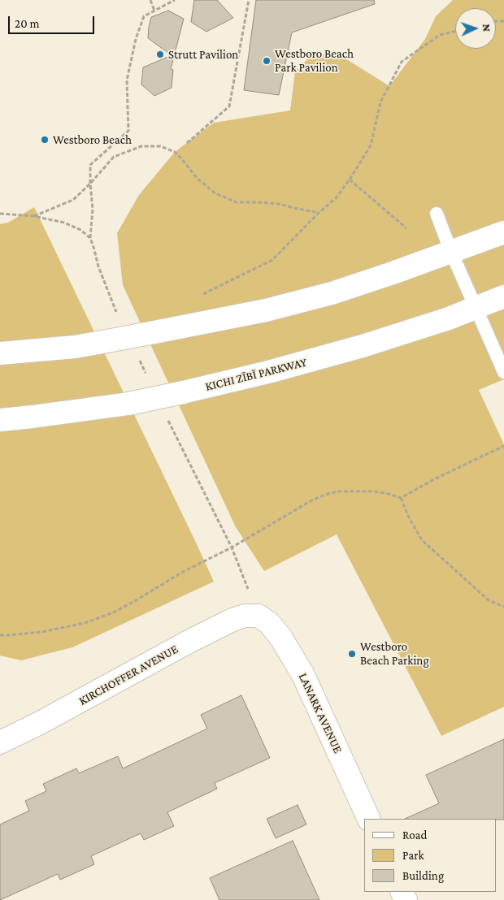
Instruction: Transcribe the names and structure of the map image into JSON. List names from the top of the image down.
{
  "streets": {
    "main road": ["KICHI ZĪBĪ PARKWAY", "KIRCHOFFER AVENUE", "LANARK AVENUE"]
  },
  "crossings": [
    ["KIRCHOFFER AVENUE", "LANARK AVENUE"]
  ],
  "places": [
    "Strutt Pavilion",
    "Westboro Beach Park Pavilion",
    "Westboro Beach",
    "Westboro Beach Parking"
  ],
  "legend": ["Road", "Park", "Building"],
  "scale_bar": "20 m",
  "north": "right"
}
